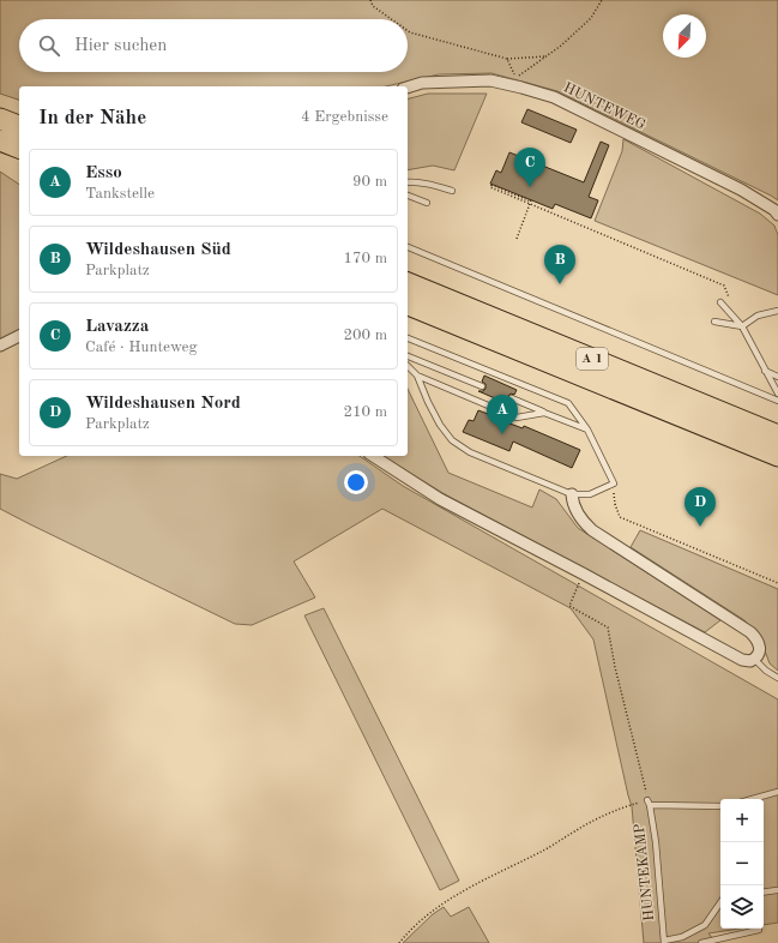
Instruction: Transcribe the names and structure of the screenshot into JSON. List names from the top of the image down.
{
  "streets": {
    "highway": ["A 1"],
    "street": ["HUNTEWEG"],
    "lane": ["HUNTEKAMP"]
  },
  "north": "bottom left",
  "page": {
    "search": "Hier suchen",
    "heading": ["In der Nähe", "4 Ergebnisse"],
    "pins": [
      "C",
      "B",
      "A",
      "D"
    ],
    "list": [
      {
        "mark": "A",
        "name": "Esso",
        "note": "Tankstelle",
        "value": "90 m"
      },
      {
        "mark": "B",
        "name": "Wildeshausen Süd",
        "note": "Parkplatz",
        "value": "170 m"
      },
      {
        "mark": "C",
        "name": "Lavazza",
        "note": "Café · Hunteweg",
        "value": "200 m"
      },
      {
        "mark": "D",
        "name": "Wildeshausen Nord",
        "note": "Parkplatz",
        "value": "210 m"
      }
    ],
    "map_buttons": ["+", "−"]
  }
}
